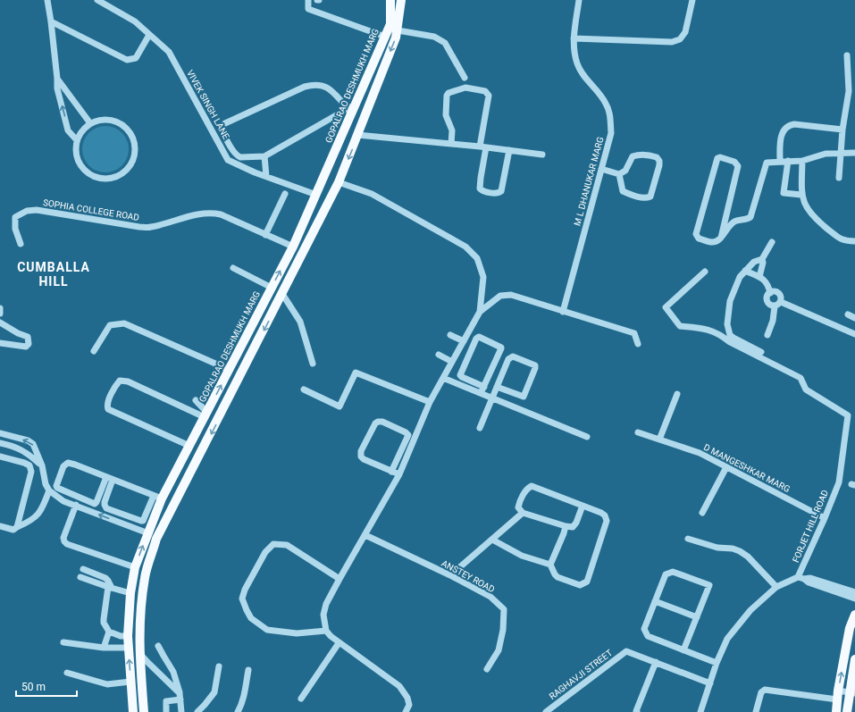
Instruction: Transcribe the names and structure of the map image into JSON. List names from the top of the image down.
{
  "streets": {
    "main road": ["GOPALRAO DESHMUKH MARG"],
    "street": [
      "VIVEK SINGH LANE",
      "M L DHANUKAR MARG",
      "SOPHIA COLLEGE ROAD",
      "D MANGESHKAR MARG",
      "FORJET HILL ROAD",
      "ANSTEY ROAD",
      "RAGHAVJI STREET"
    ]
  },
  "crossings": [
    ["GOPALRAO DESHMUKH MARG", "VIVEK SINGH LANE"],
    ["GOPALRAO DESHMUKH MARG", "SOPHIA COLLEGE ROAD"],
    ["D MANGESHKAR MARG", "FORJET HILL ROAD"]
  ],
  "districts": ["CUMBALLA HILL"],
  "scale_bar": "50 m"
}
